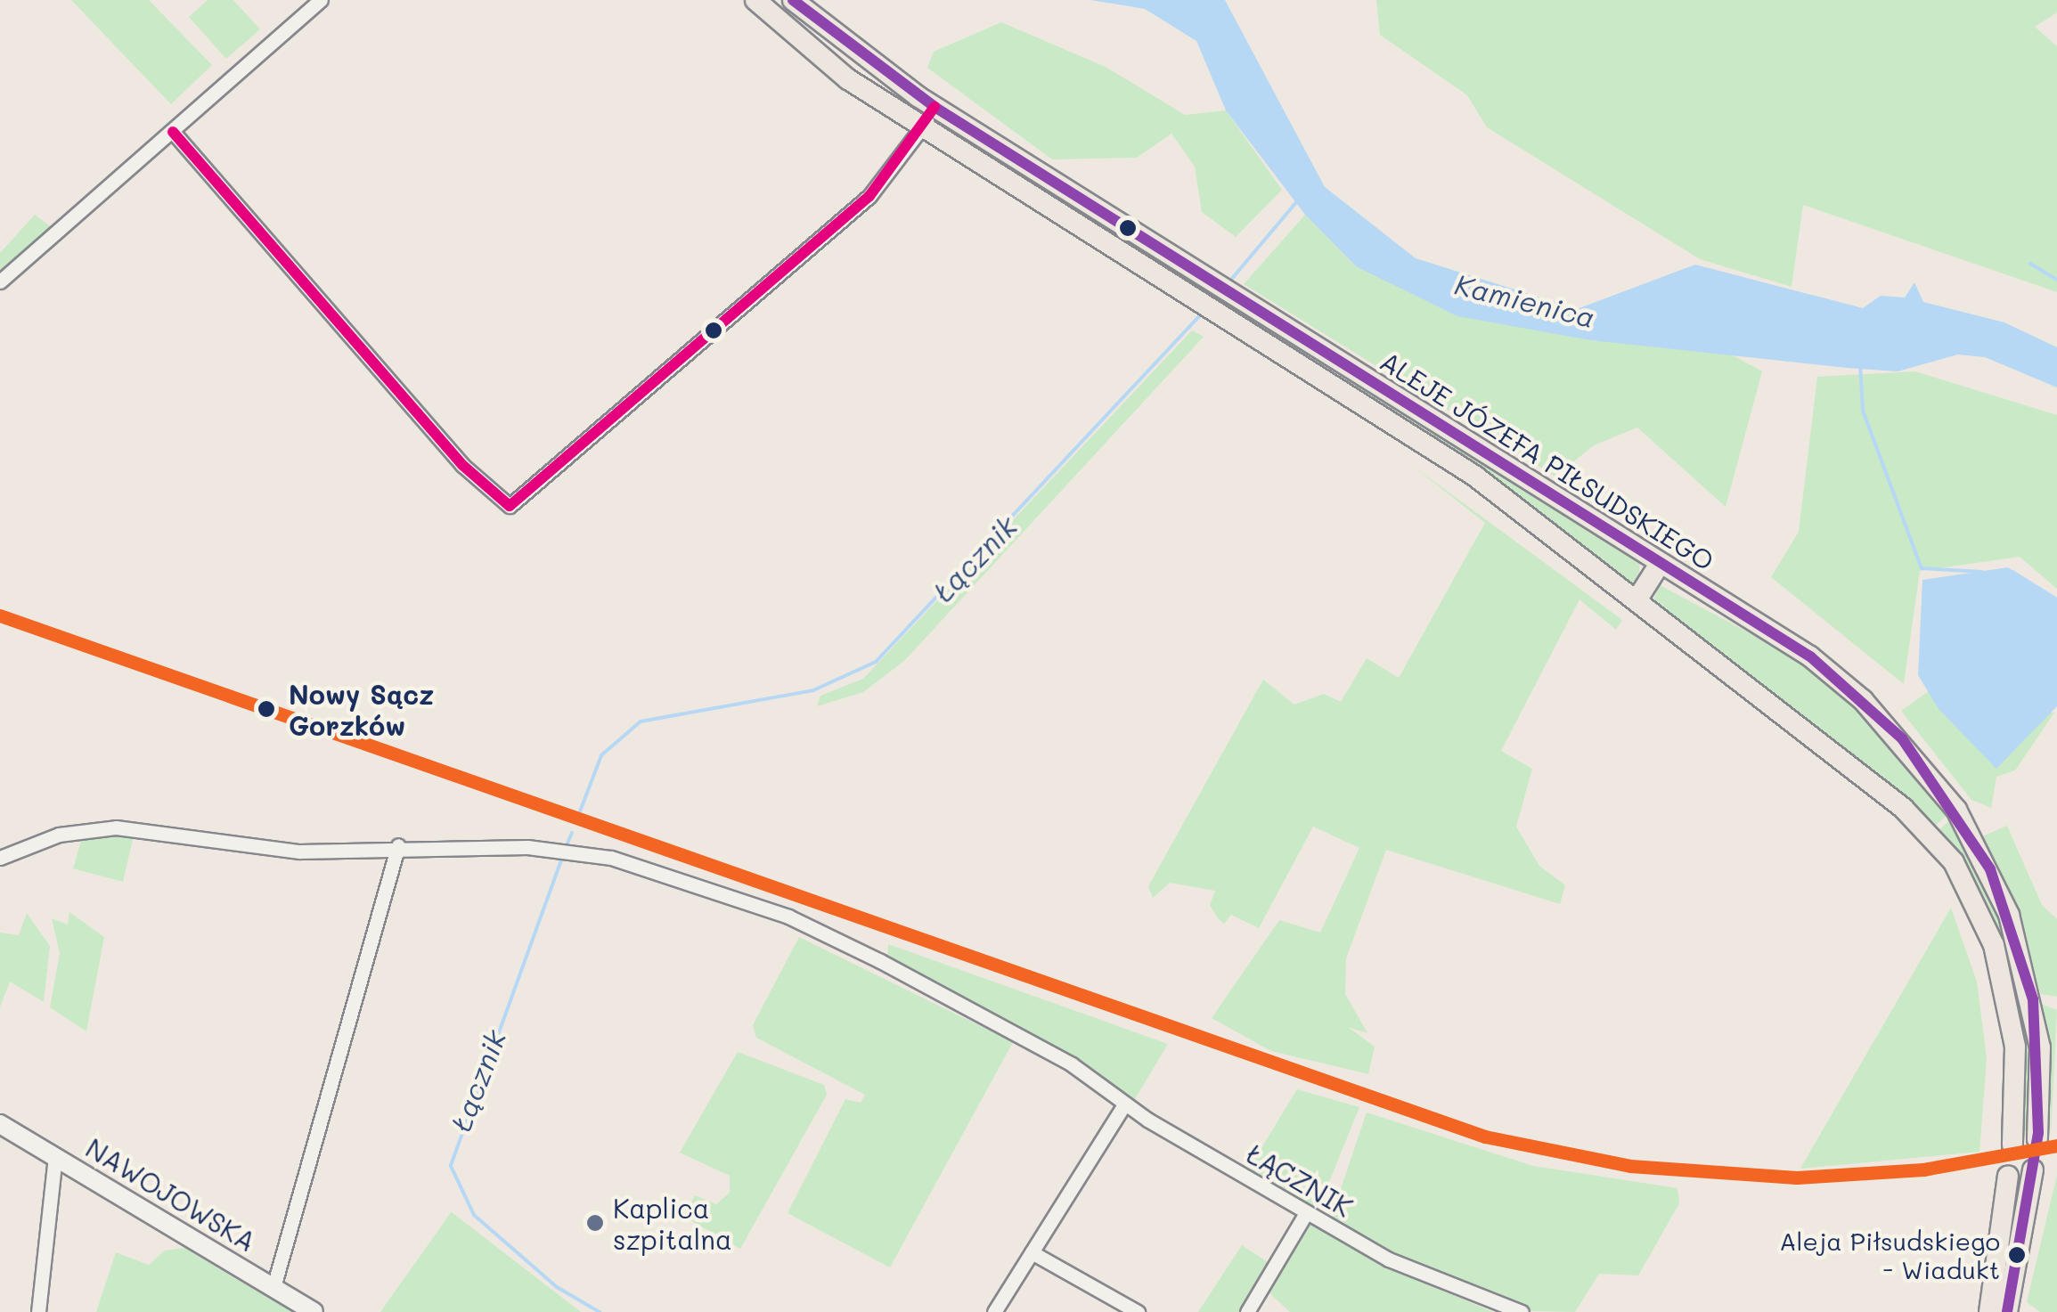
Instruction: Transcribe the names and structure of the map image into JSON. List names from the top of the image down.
{
  "streets": {
    "main road": ["ALEJE JÓZEFA PIŁSUDSKIEGO"],
    "street": ["ŁĄCZNIK", "NAWOJOWSKA"]
  },
  "water": ["Kamienica", "Łącznik"],
  "places": ["Nowy Sącz Gorzków", "Kaplica szpitalna", "Aleja Piłsudskiego - Wiadukt"]
}
